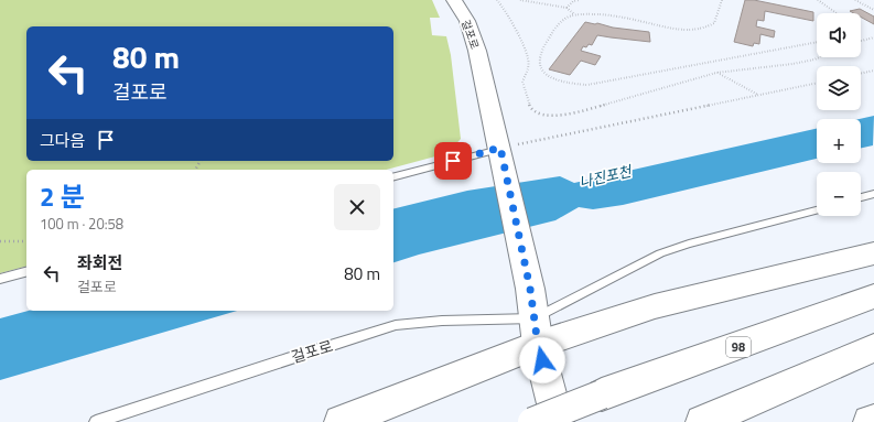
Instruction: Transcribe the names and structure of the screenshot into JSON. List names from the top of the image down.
{
  "streets": {
    "main road": ["걸포로", "98"]
  },
  "water": ["나진포천"],
  "page": {
    "map_buttons": ["+", "−"],
    "turn": ["80 m", "걸포로"],
    "then": "그다음",
    "heading": ["2 분", "100 m · 20:58"],
    "list": [
      {
        "name": "좌회전",
        "note": "걸포로",
        "value": "80 m"
      }
    ]
  }
}
